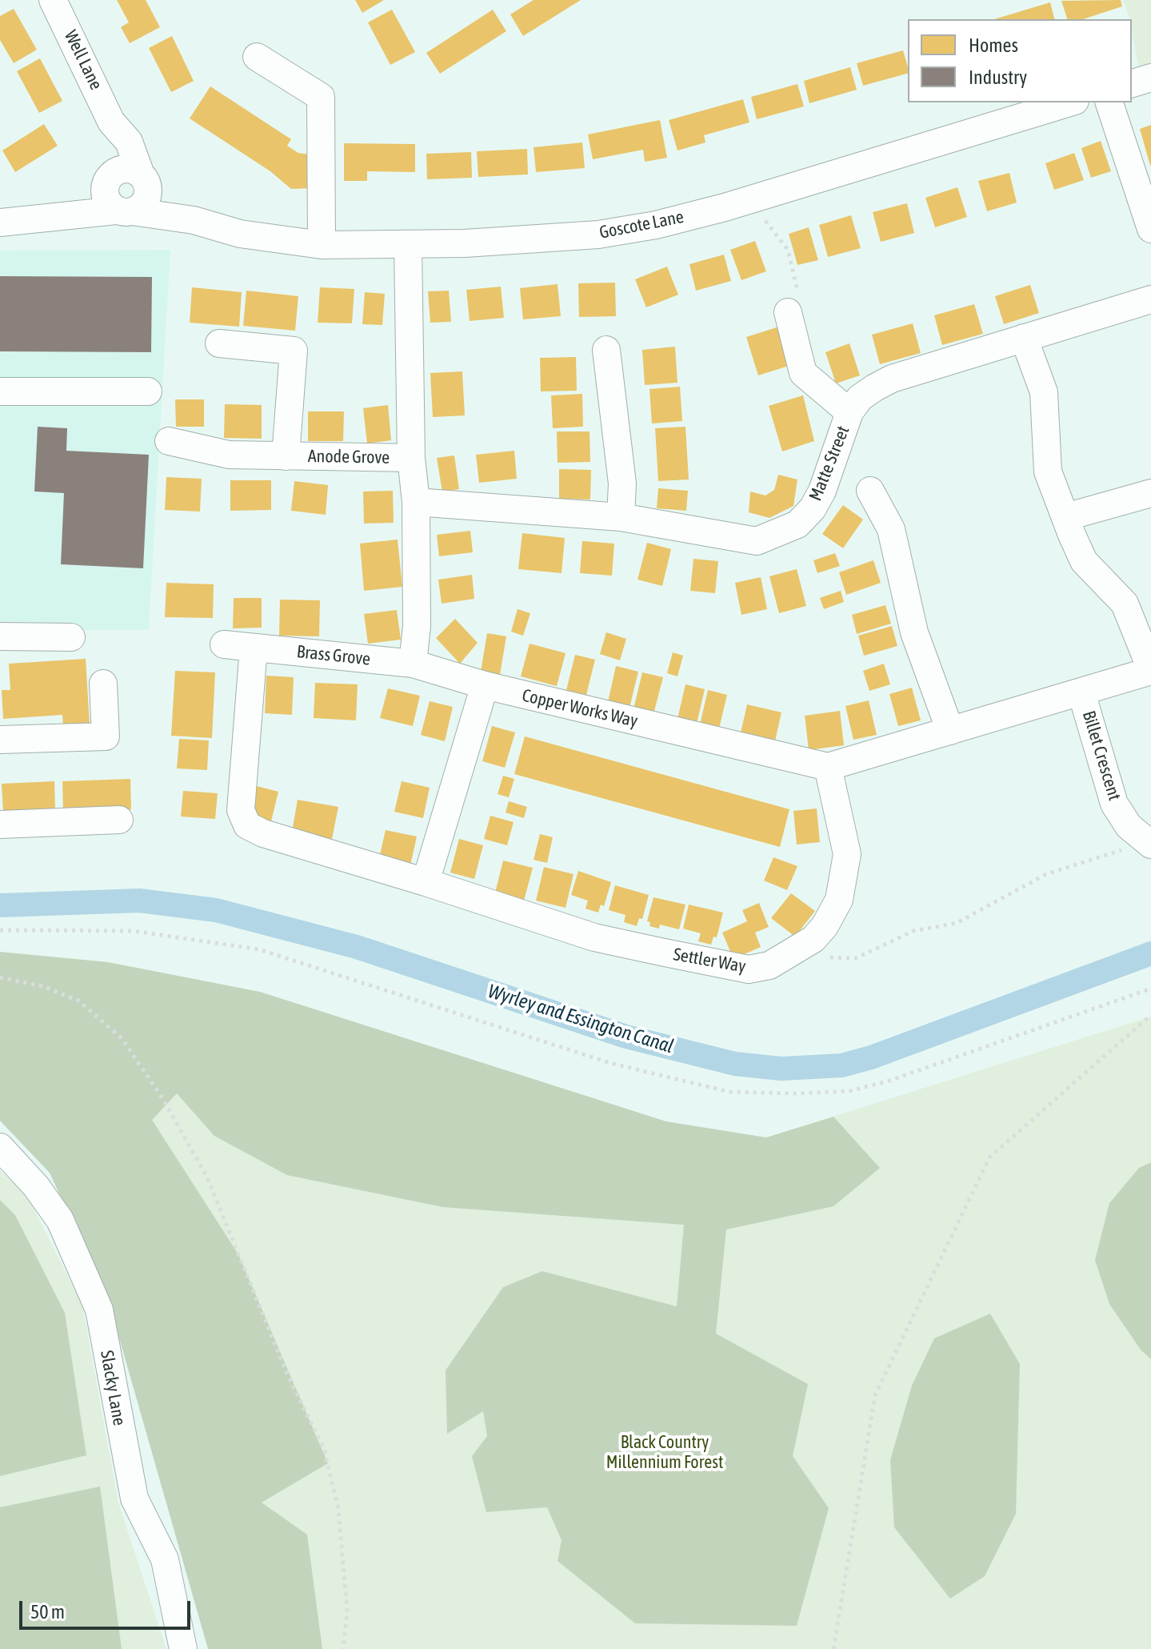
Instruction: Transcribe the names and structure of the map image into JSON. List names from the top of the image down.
{
  "streets": {
    "street": [
      "Well Lane",
      "Goscote Lane",
      "Anode Grove",
      "Matte Street",
      "Brass Grove",
      "Copper Works Way",
      "Billet Crescent",
      "Settler Way",
      "Slacky Lane"
    ]
  },
  "crossings": [
    ["Well Lane", "Goscote Lane"],
    ["Brass Grove", "Copper Works Way"],
    ["Brass Grove", "Settler Way"],
    ["Copper Works Way", "Billet Crescent"],
    ["Copper Works Way", "Settler Way"]
  ],
  "water": ["Wyrley and Essington Canal"],
  "parks": ["Black Country Millennium Forest"],
  "legend": ["Homes", "Industry"],
  "scale_bar": "50 m"
}
